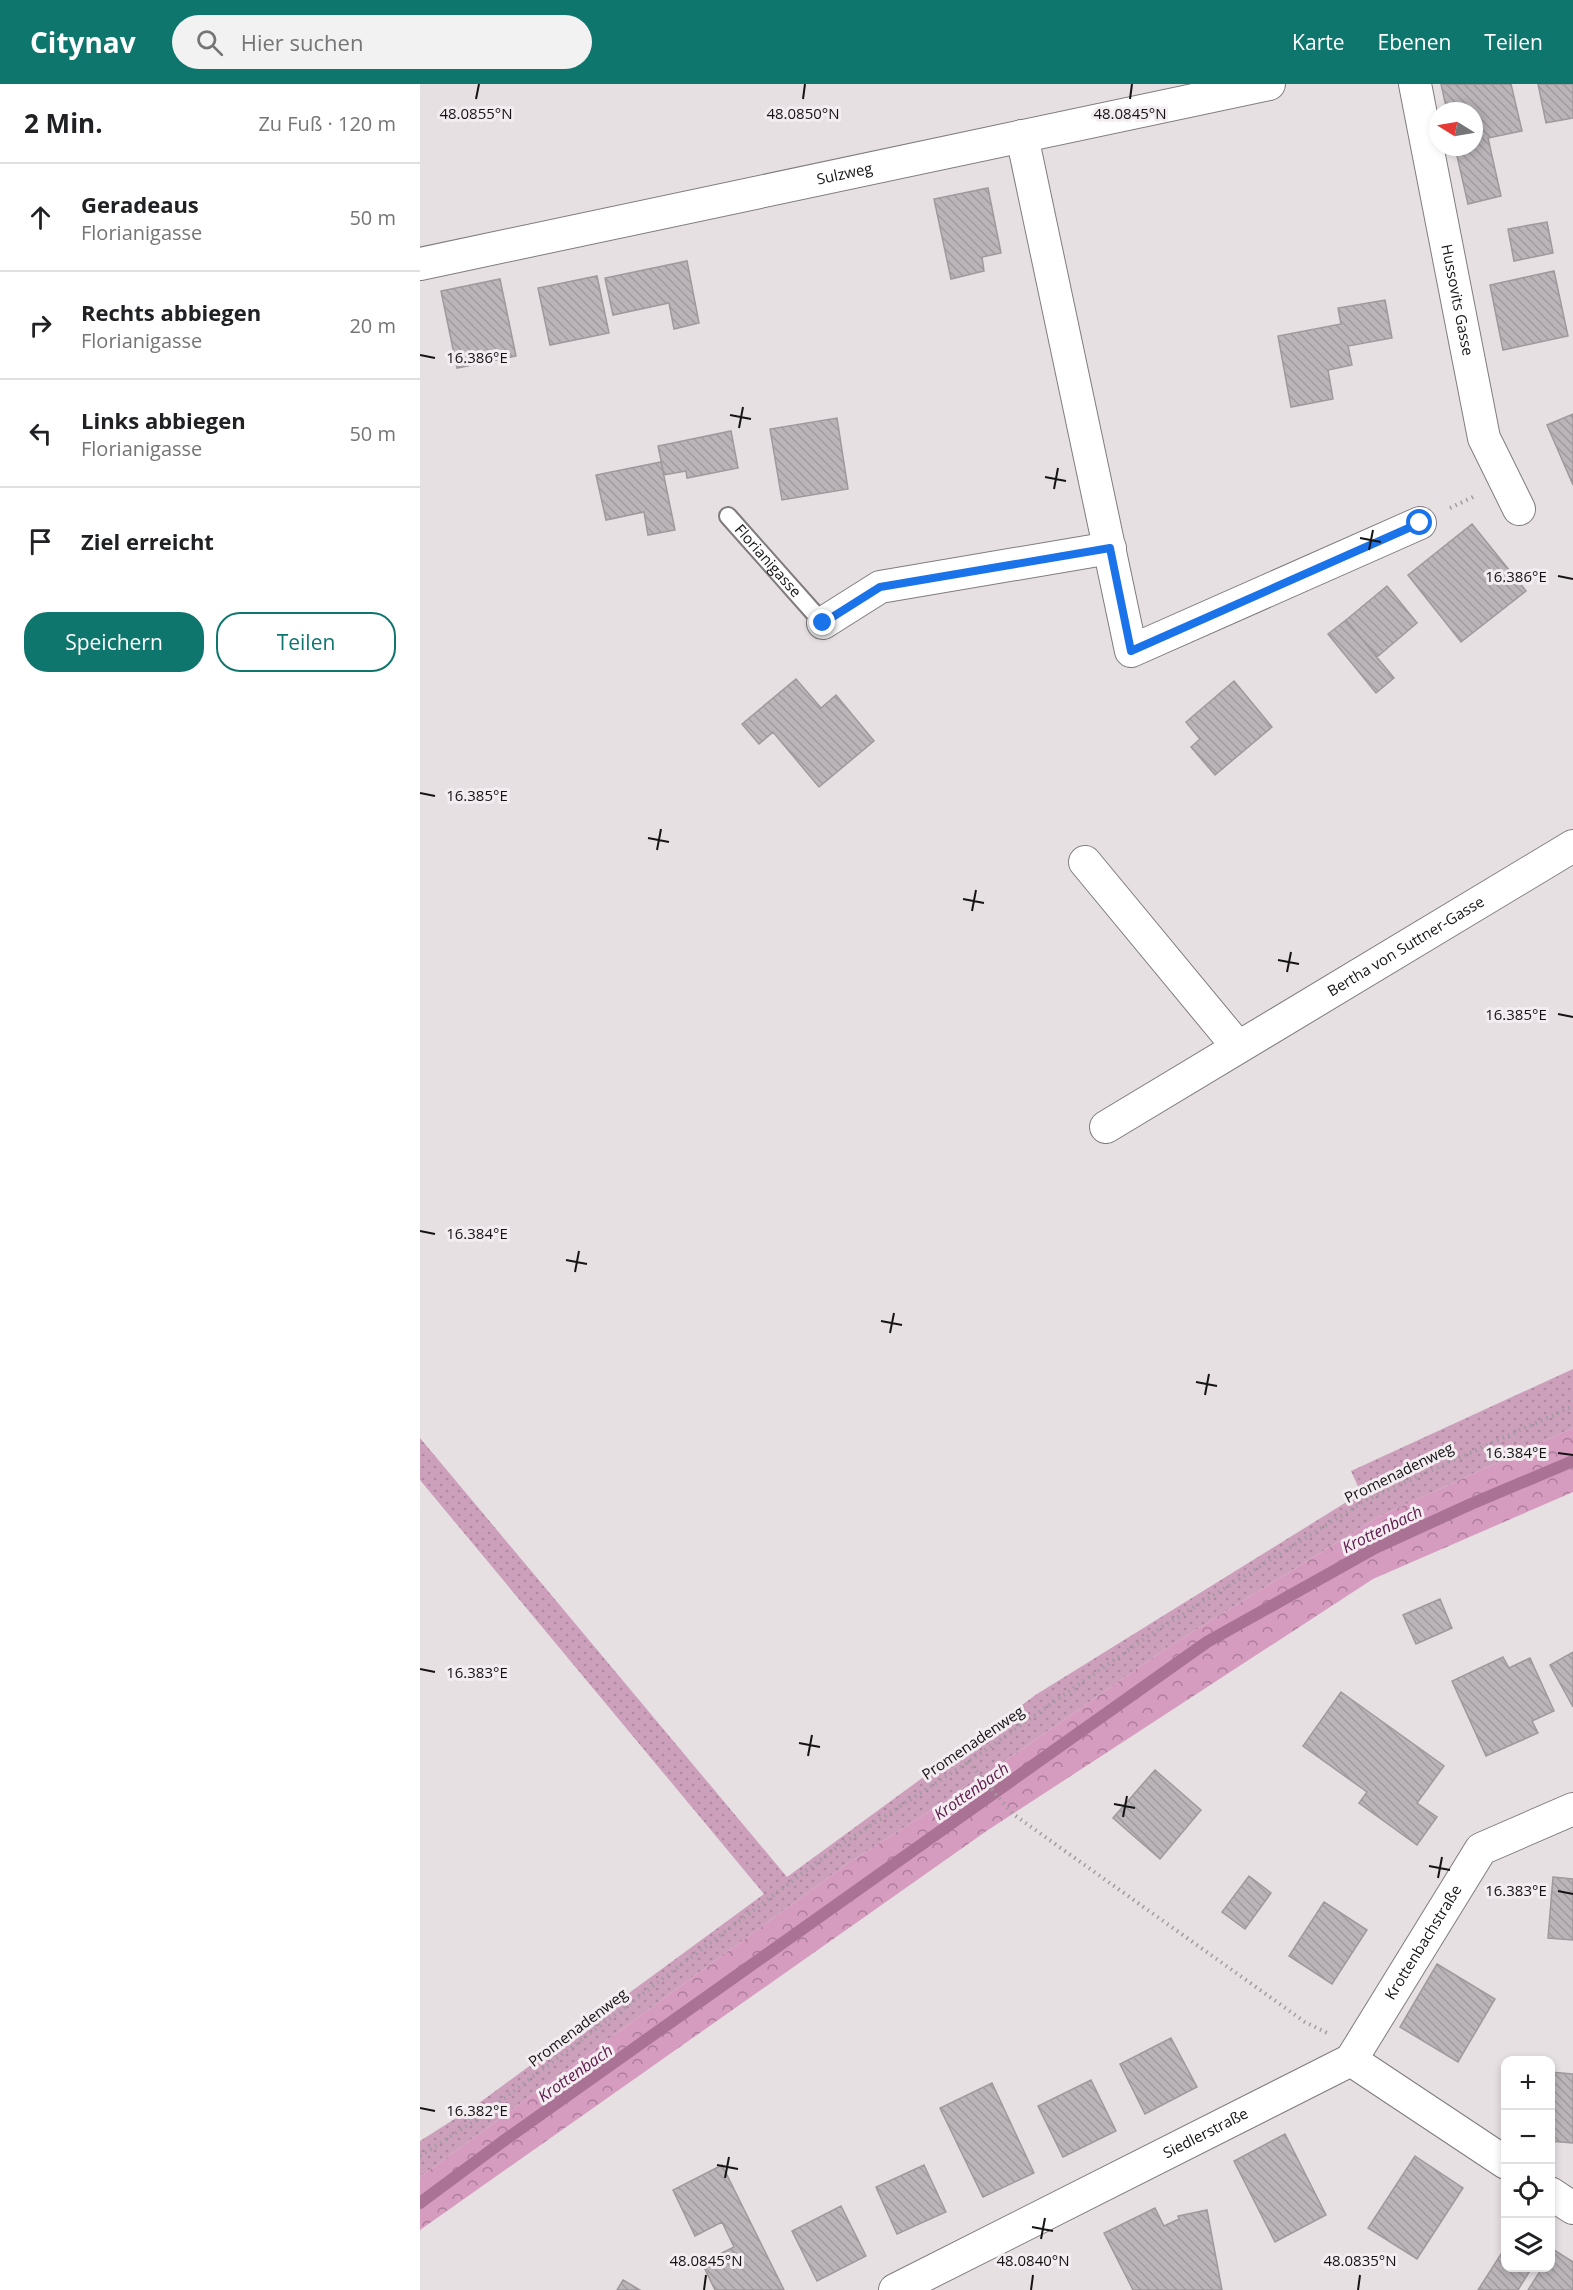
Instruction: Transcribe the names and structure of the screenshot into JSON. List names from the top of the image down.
{
  "streets": {
    "street": [
      "Sulzweg",
      "Hussovits Gasse",
      "Florianigasse",
      "Bertha von Suttner-Gasse",
      "Krottenbachstraße",
      "Siedlerstraße"
    ],
    "path": ["Promenadenweg"]
  },
  "crossings": [
    ["Krottenbachstraße", "Siedlerstraße"]
  ],
  "water": ["Krottenbach"],
  "north": "left",
  "page": {
    "header": "Citynav",
    "search": "Hier suchen",
    "nav": ["Karte", "Ebenen", "Teilen"],
    "heading": ["2 Min.", "Zu Fuß · 120 m"],
    "list": [
      ["Geradeaus", "Florianigasse", "50 m"],
      ["Rechts abbiegen", "Florianigasse", "20 m"],
      ["Links abbiegen", "Florianigasse", "50 m"],
      "Ziel erreicht"
    ],
    "buttons": ["Speichern", "Teilen"],
    "map_buttons": ["+", "−"]
  },
  "coordinates": [
    "48.0855°N",
    "48.0850°N",
    "48.0845°N",
    "16.386°E",
    "16.385°E",
    "16.384°E",
    "16.383°E",
    "16.382°E",
    "48.0840°N",
    "48.0835°N"
  ]
}
